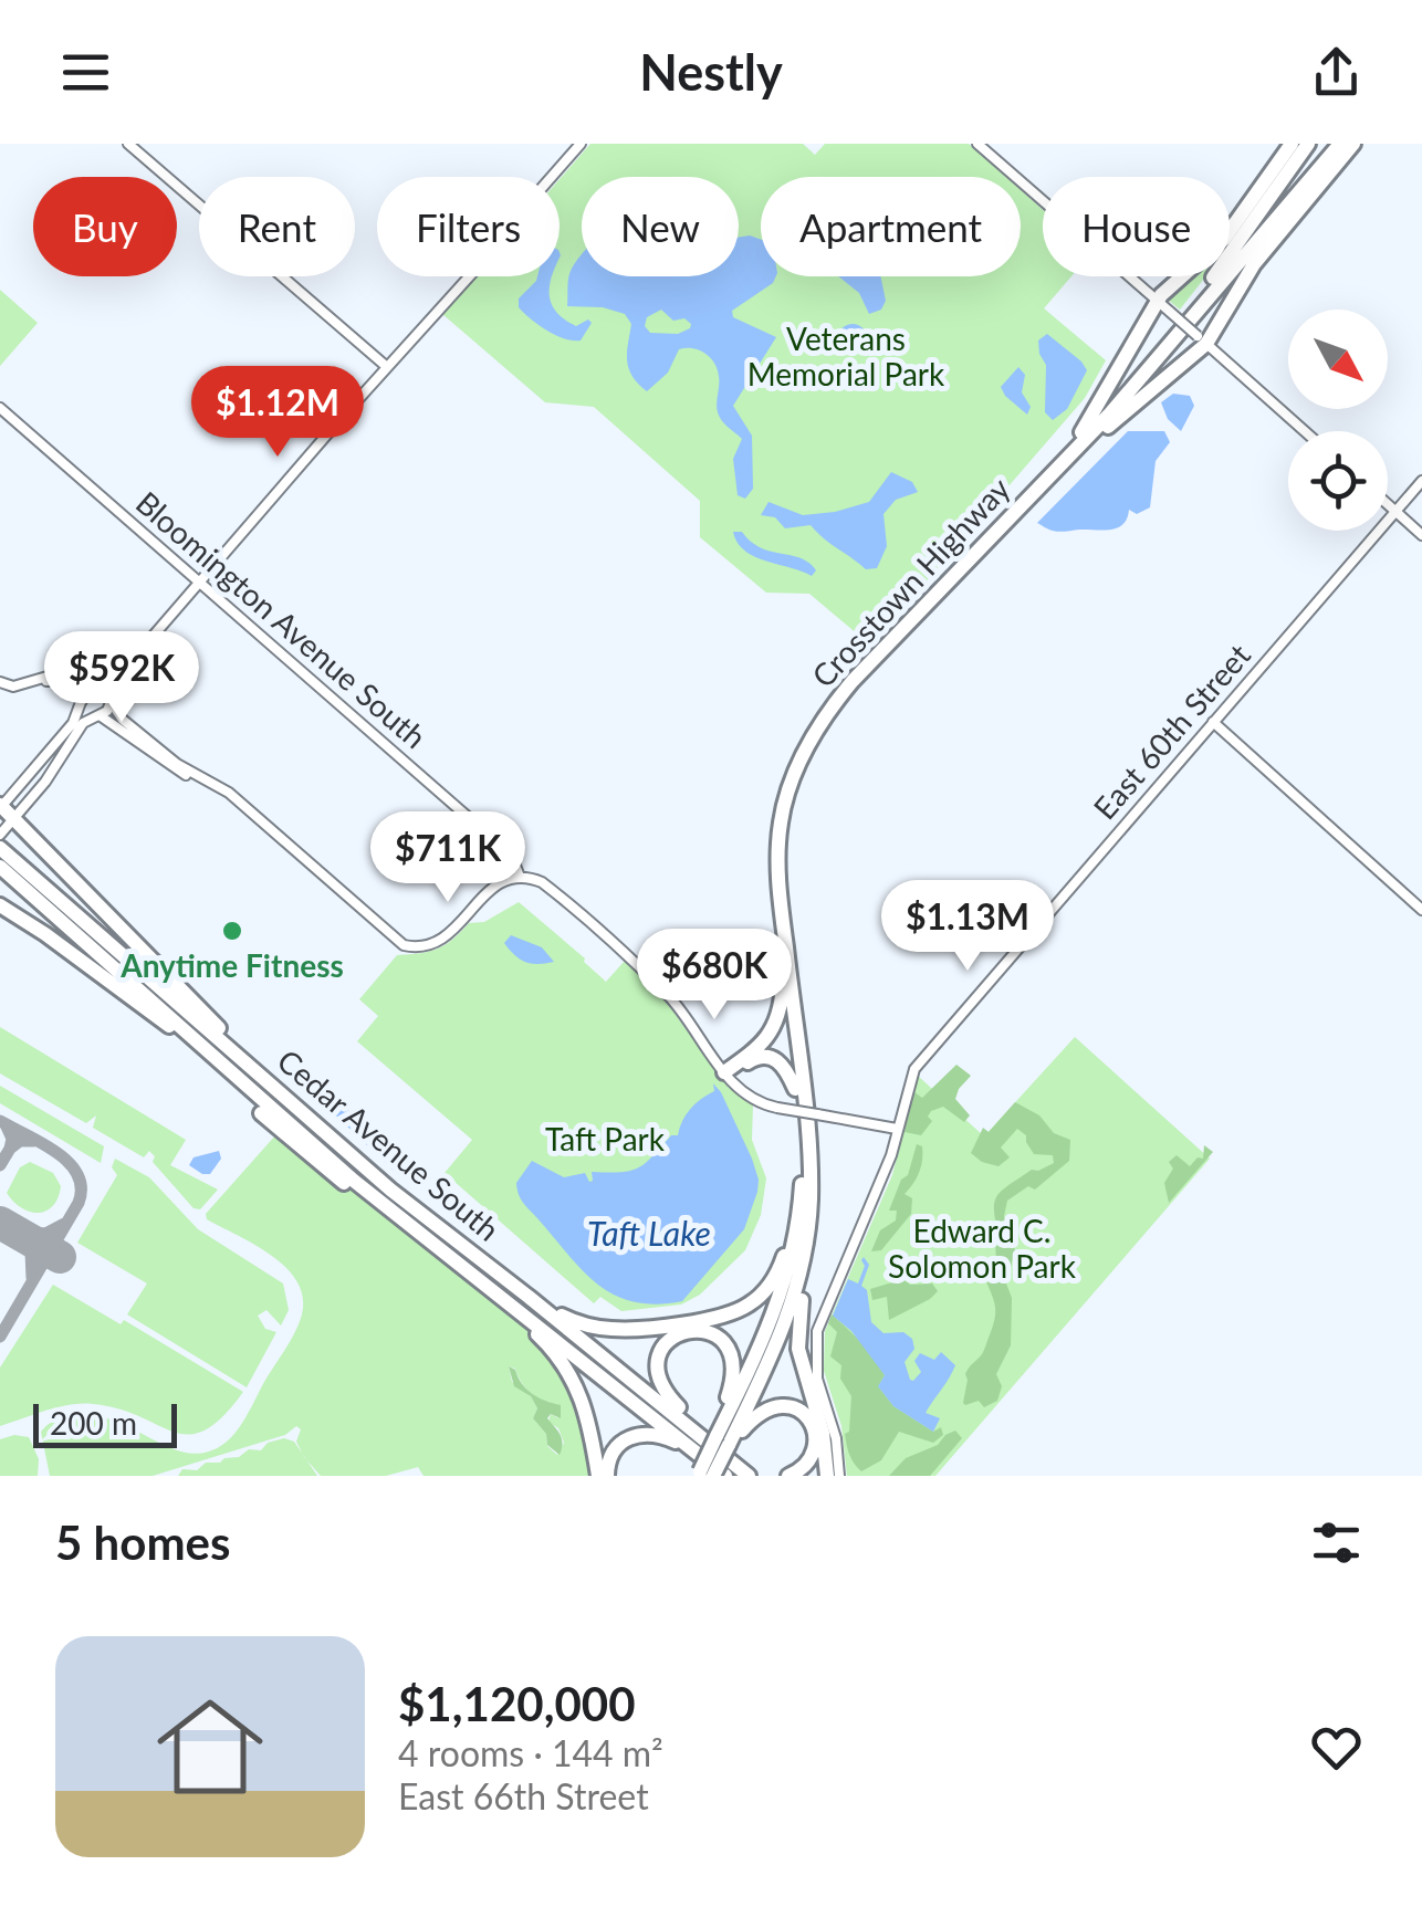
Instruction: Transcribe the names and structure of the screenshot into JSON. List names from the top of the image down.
{
  "streets": {
    "highway": ["Crosstown Highway", "Cedar Avenue South"],
    "street": ["Bloomington Avenue South", "East 60th Street"]
  },
  "crossings": [
    ["Crosstown Highway", "Cedar Avenue South"]
  ],
  "water": ["Taft Lake"],
  "parks": ["Veterans Memorial Park", "Taft Park", "Edward C. Solomon Park"],
  "places": ["Anytime Fitness"],
  "scale_bar": "200 m",
  "north": "bottom right",
  "page": {
    "header": "Nestly",
    "chip": [
      "Buy",
      "Rent",
      "Filters",
      "New",
      "Apartment",
      "House"
    ],
    "price": [
      "$1.12M",
      "$592K",
      "$711K",
      "$1.13M",
      "$680K"
    ],
    "scale": "200 m",
    "heading": "5 homes",
    "list": [
      {
        "name": "$1,120,000",
        "note": "4 rooms · 144 m² · East 66th Street"
      }
    ]
  }
}
